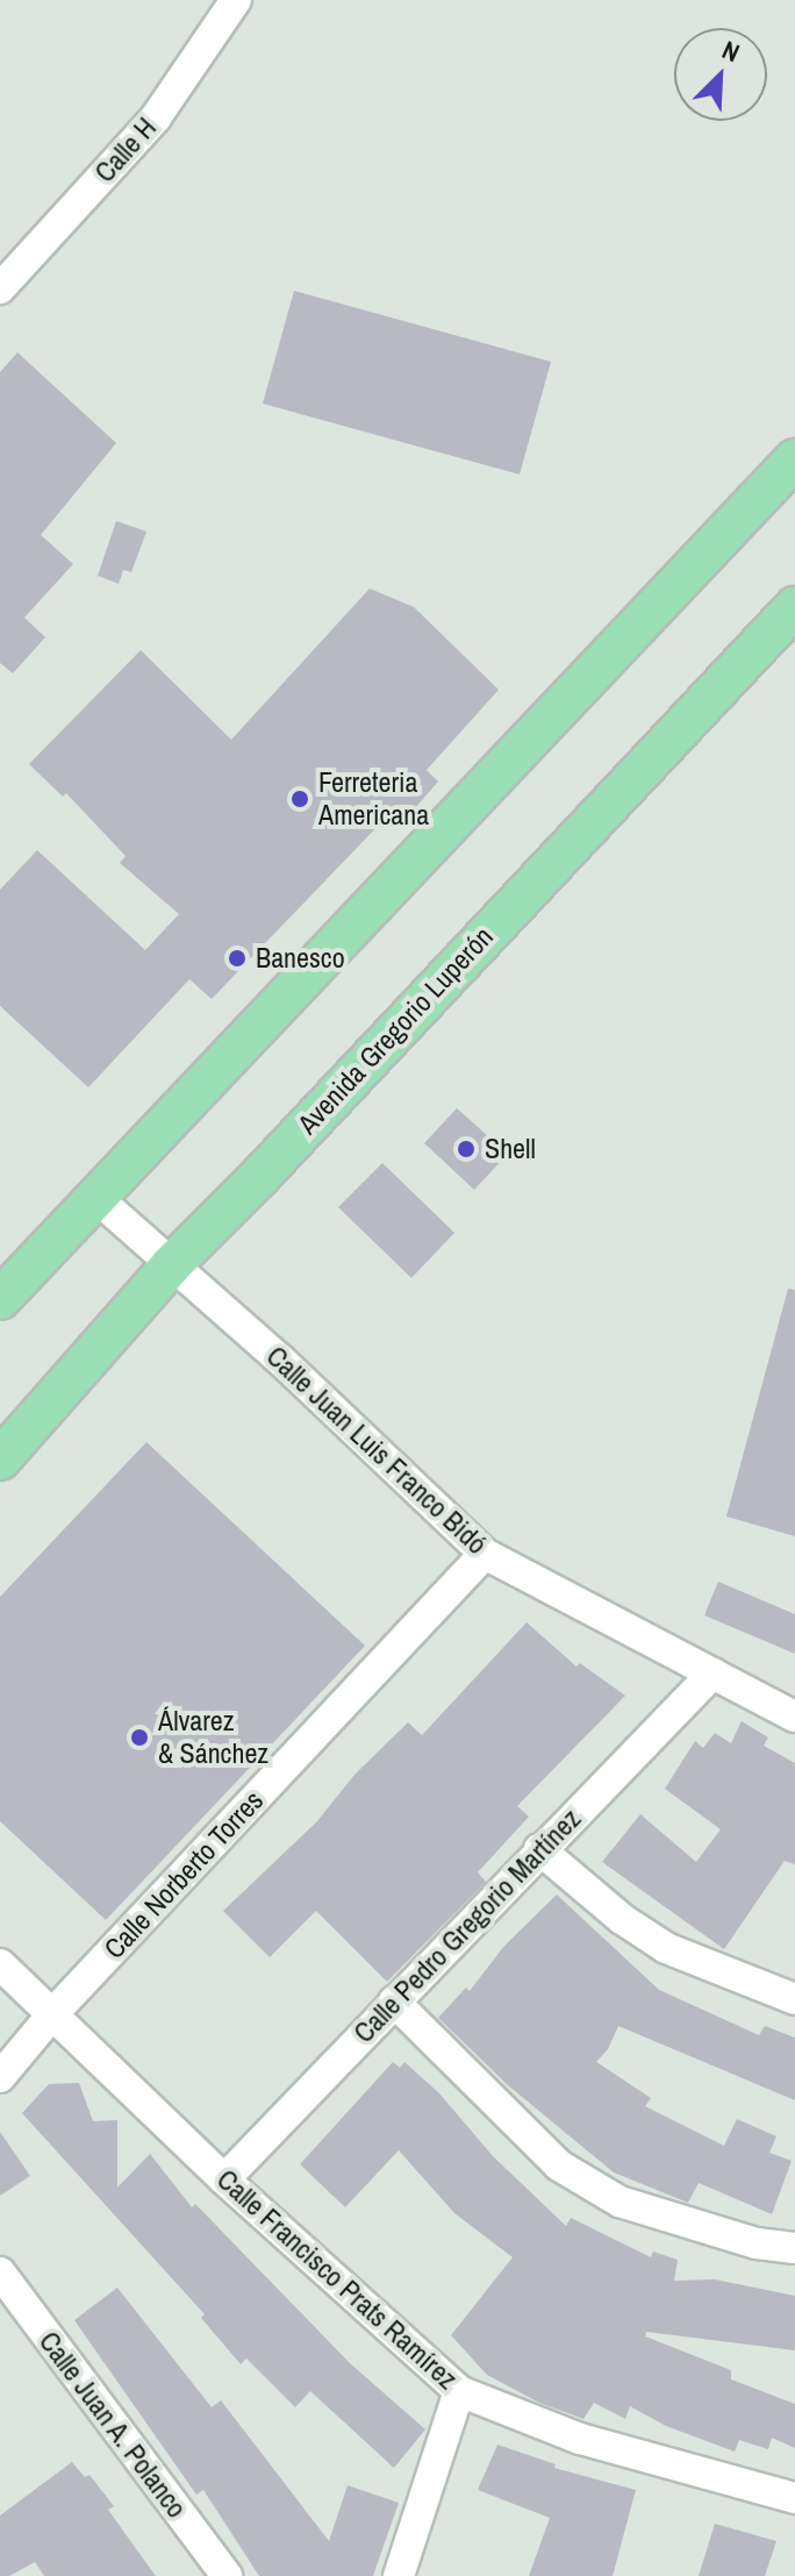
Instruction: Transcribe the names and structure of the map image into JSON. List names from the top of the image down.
{
  "streets": {
    "main road": ["Avenida Gregorio Luperón"],
    "street": [
      "Calle H",
      "Calle Juan Luis Franco Bidó",
      "Calle Norberto Torres",
      "Calle Pedro Gregorio Martínez",
      "Calle Francisco Prats Ramírez",
      "Calle Juan A. Polanco"
    ]
  },
  "crossings": [
    ["Avenida Gregorio Luperón", "Calle Juan Luis Franco Bidó"],
    ["Calle Juan Luis Franco Bidó", "Calle Norberto Torres"],
    ["Calle Juan Luis Franco Bidó", "Calle Pedro Gregorio Martínez"],
    ["Calle Norberto Torres", "Calle Francisco Prats Ramírez"],
    ["Calle Pedro Gregorio Martínez", "Calle Francisco Prats Ramírez"]
  ],
  "places": [
    "Ferreteria Americana",
    "Banesco",
    "Shell",
    "Álvarez & Sánchez"
  ],
  "north": "top right"
}
